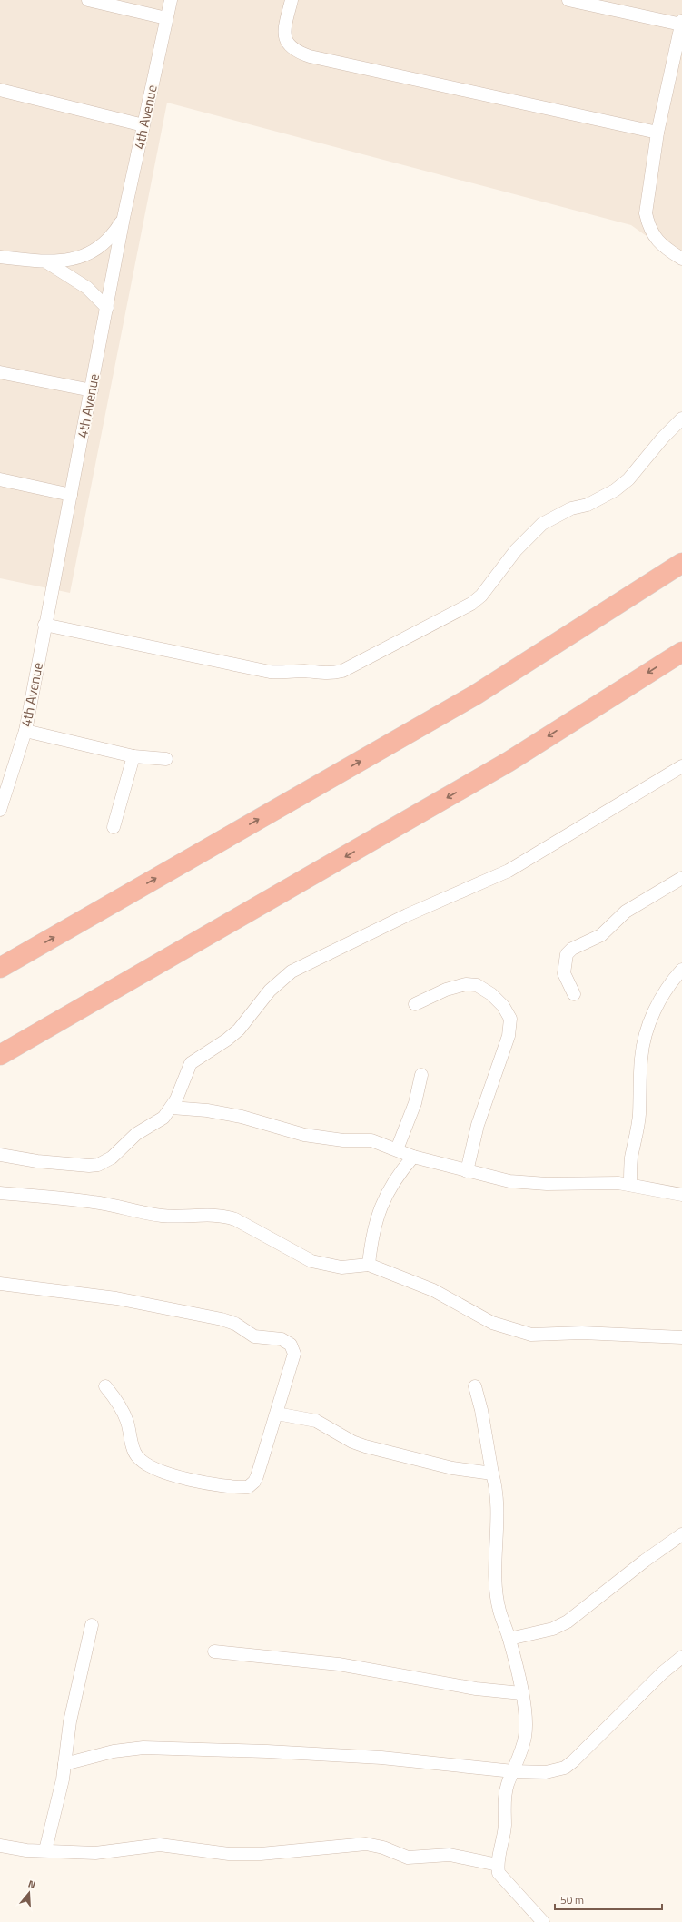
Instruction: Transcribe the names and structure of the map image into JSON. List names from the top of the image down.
{
  "streets": {
    "street": ["4th Avenue"]
  },
  "scale_bar": "50 m",
  "north": "top"
}
